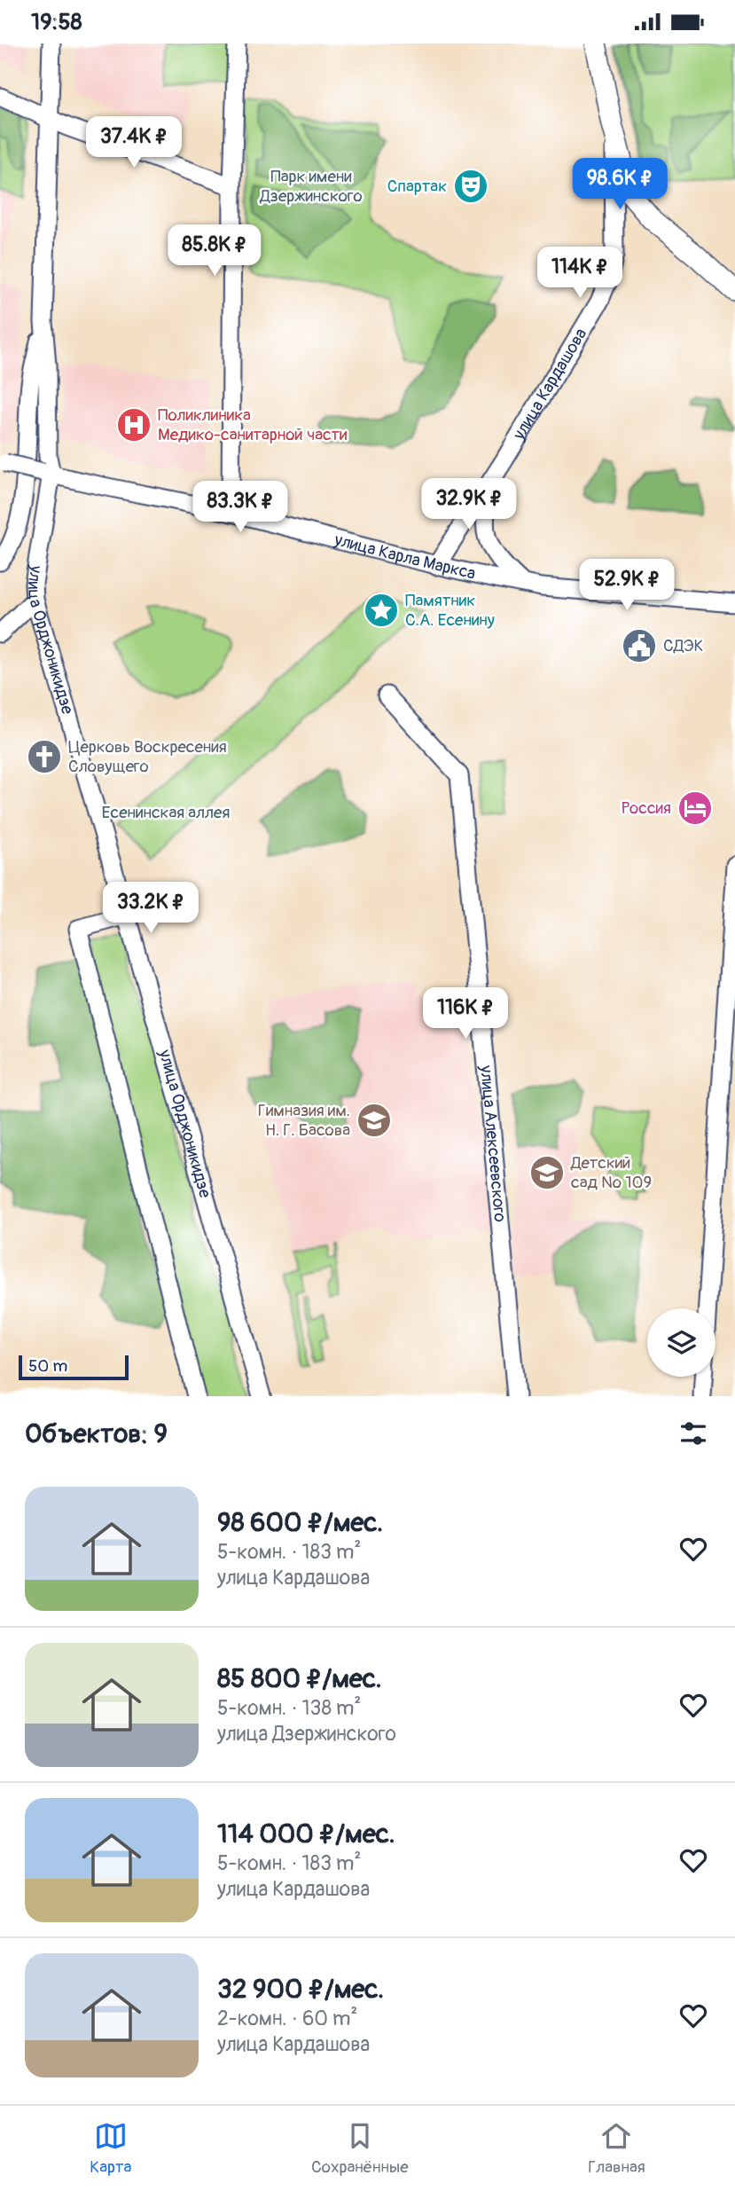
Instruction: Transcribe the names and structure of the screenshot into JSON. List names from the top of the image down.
{
  "streets": {
    "street": [
      "улица Кардашова",
      "улица Карла Маркса",
      "улица Орджоникидзе",
      "улица Алексеевского"
    ]
  },
  "crossings": [
    ["улица Кардашова", "улица Карла Маркса"],
    ["улица Карла Маркса", "улица Орджоникидзе"]
  ],
  "parks": ["Парк имени Дзержинского", "Есенинская аллея"],
  "places": {
    "theatre": ["Спартак"],
    "hospital": ["Поликлиника Медико-санитарной части"],
    "place": ["Памятник С.А. Есенину"],
    "public building": ["СДЭК"],
    "church": ["Церковь Воскресения Словущего"],
    "hotel": ["Россия"],
    "school or university": ["Гимназия им. Н. Г. Басова", "Детский сад № 109"]
  },
  "scale_bar": "50 m",
  "page": {
    "status": "19:58",
    "price": [
      "37.4K ₽",
      "98.6K ₽",
      "85.8K ₽",
      "114K ₽",
      "32.9K ₽",
      "83.3K ₽",
      "52.9K ₽",
      "33.2K ₽",
      "116K ₽"
    ],
    "scale": "50 m",
    "heading": "Объектов: 9",
    "list": [
      {
        "name": "98 600 ₽/мес.",
        "note": "5-комн. · 183 m² · улица Кардашова"
      },
      {
        "name": "85 800 ₽/мес.",
        "note": "5-комн. · 138 m² · улица Дзержинского"
      },
      {
        "name": "114 000 ₽/мес.",
        "note": "5-комн. · 183 m² · улица Кардашова"
      },
      {
        "name": "32 900 ₽/мес.",
        "note": "2-комн. · 60 m² · улица Кардашова"
      }
    ],
    "tabs": ["Карта", "Сохранённые", "Главная"]
  }
}
